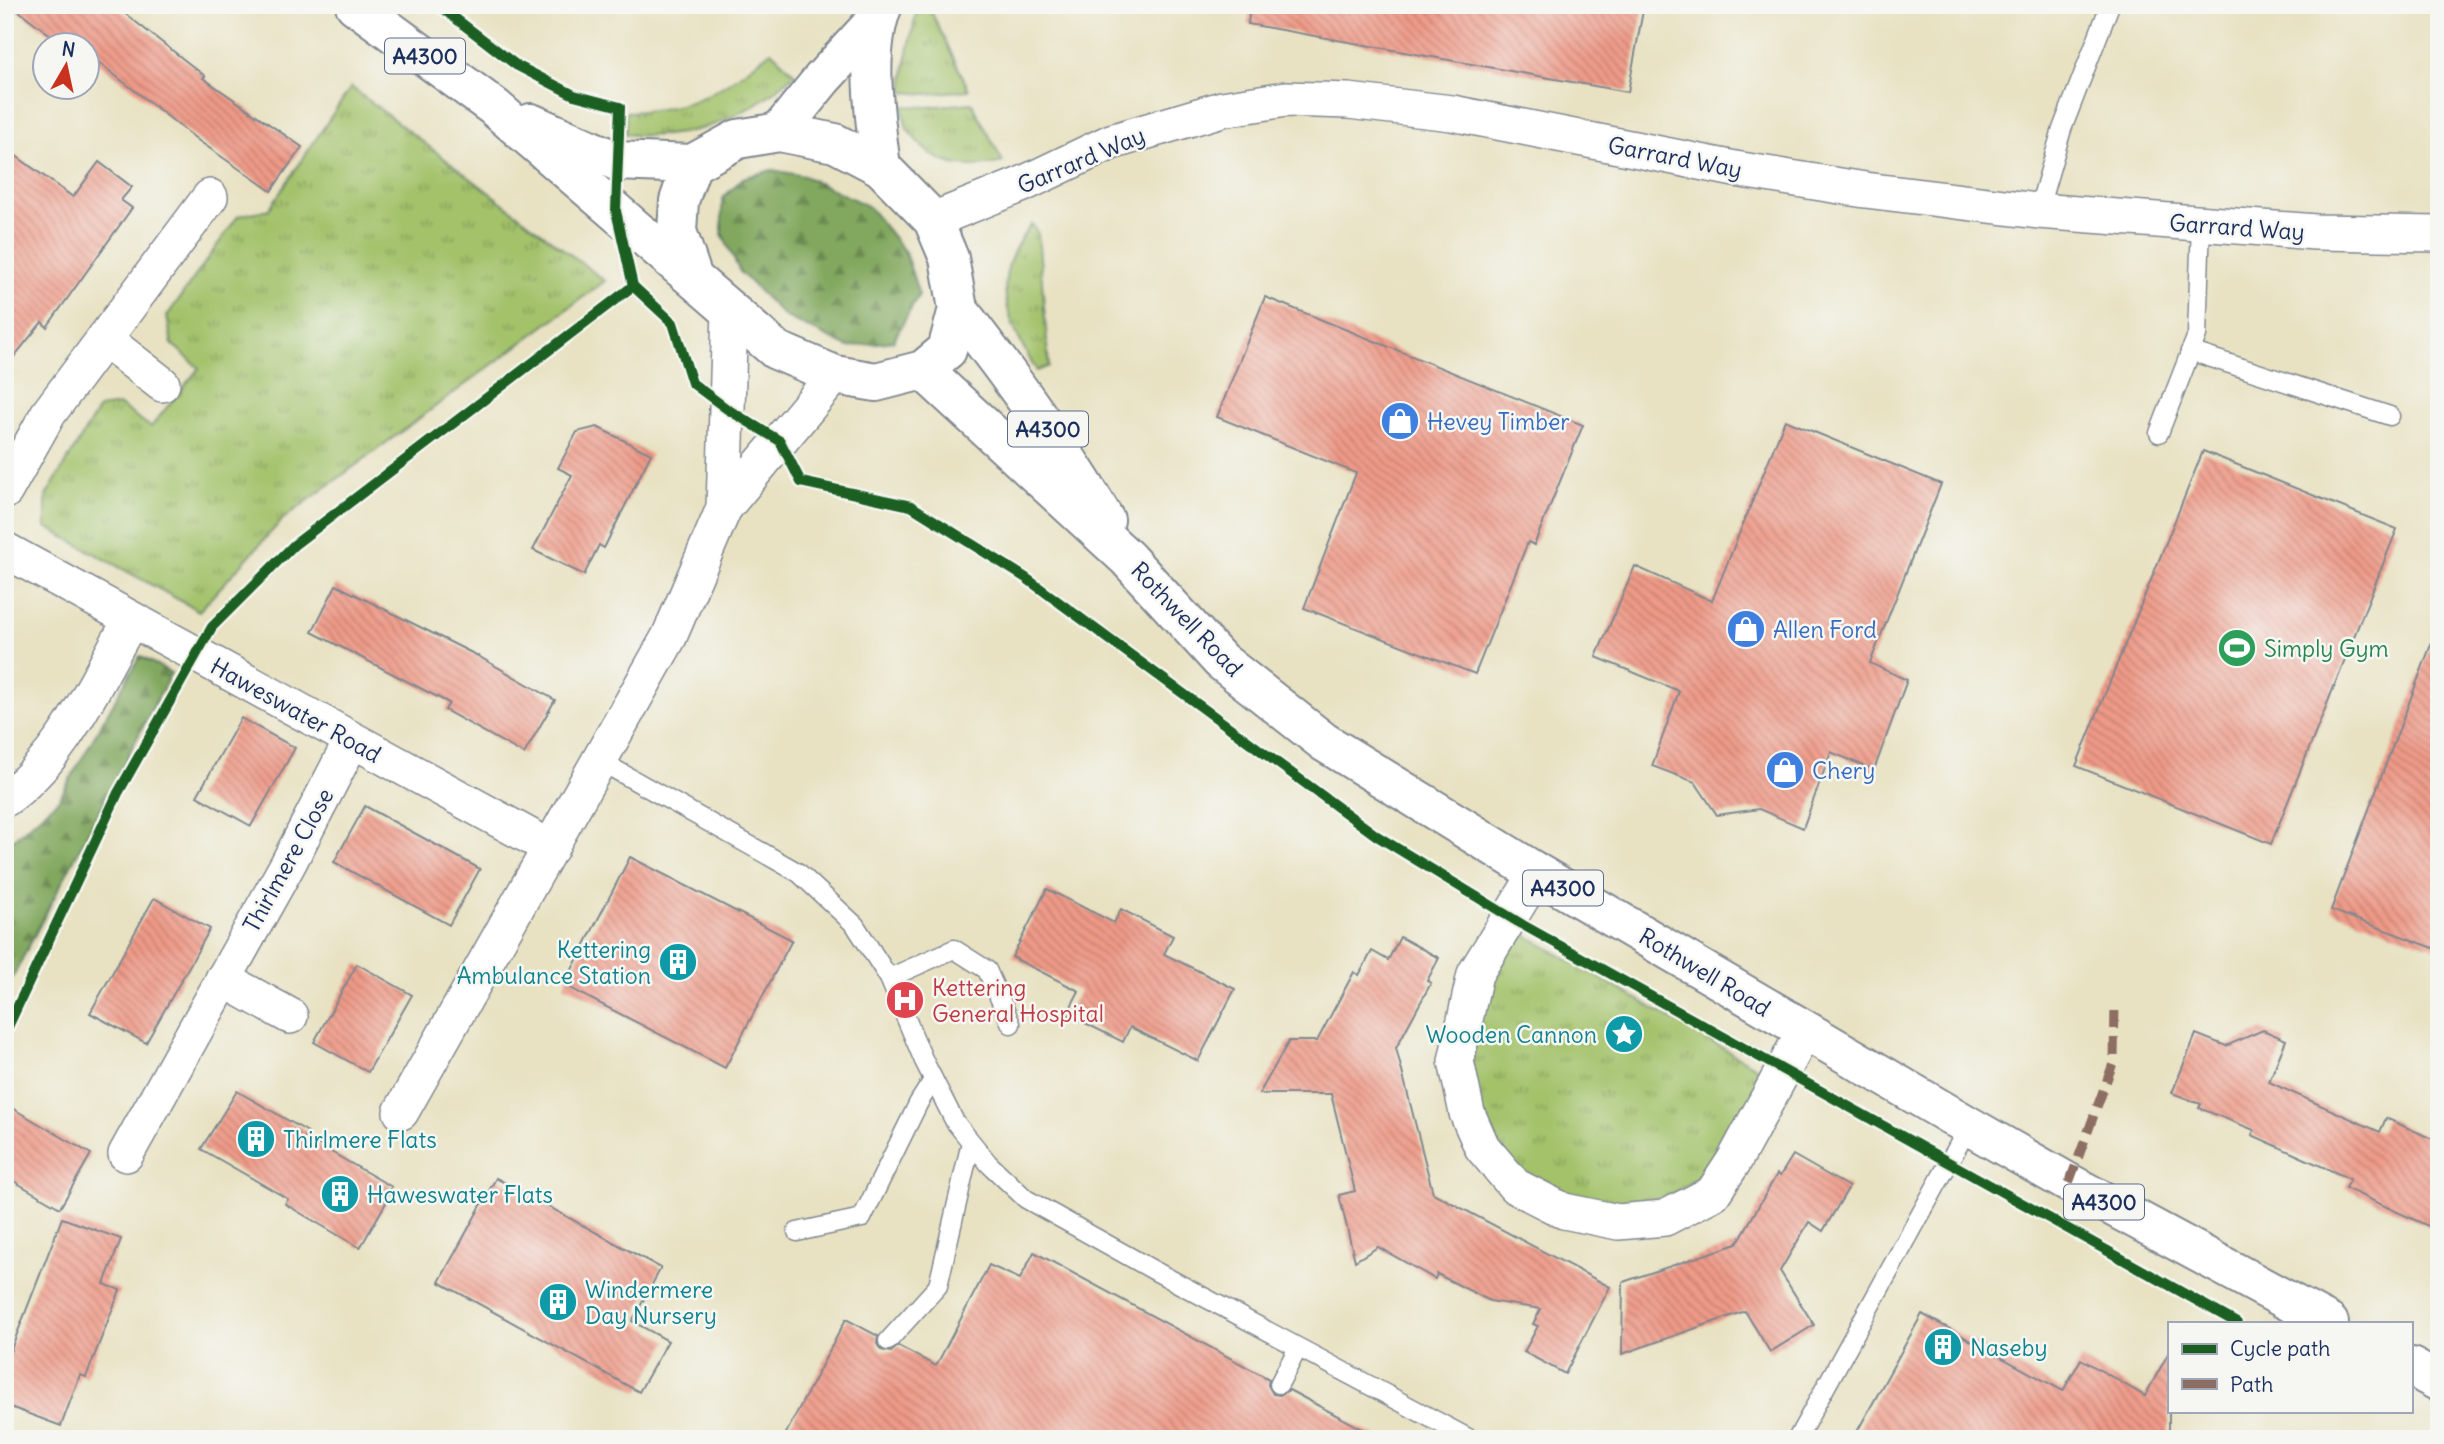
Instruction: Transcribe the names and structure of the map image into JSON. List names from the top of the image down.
{
  "streets": {
    "main road": ["A4300", "Rothwell Road"],
    "street": ["Garrard Way", "Haweswater Road", "Thirlmere Close"]
  },
  "crossings": [
    ["A4300", "Garrard Way"],
    ["A4300", "Rothwell Road"],
    ["Haweswater Road", "Thirlmere Close"]
  ],
  "places": {
    "shop": ["Hevey Timber", "Allen Ford", "Chery"],
    "sports": ["Simply Gym"],
    "building": [
      "Kettering Ambulance Station",
      "Thirlmere Flats",
      "Haweswater Flats",
      "Windermere Day Nursery",
      "Naseby"
    ],
    "hospital": ["Kettering General Hospital"],
    "place": ["Wooden Cannon"]
  },
  "legend": ["Cycle path", "Path"],
  "north": "top"
}
